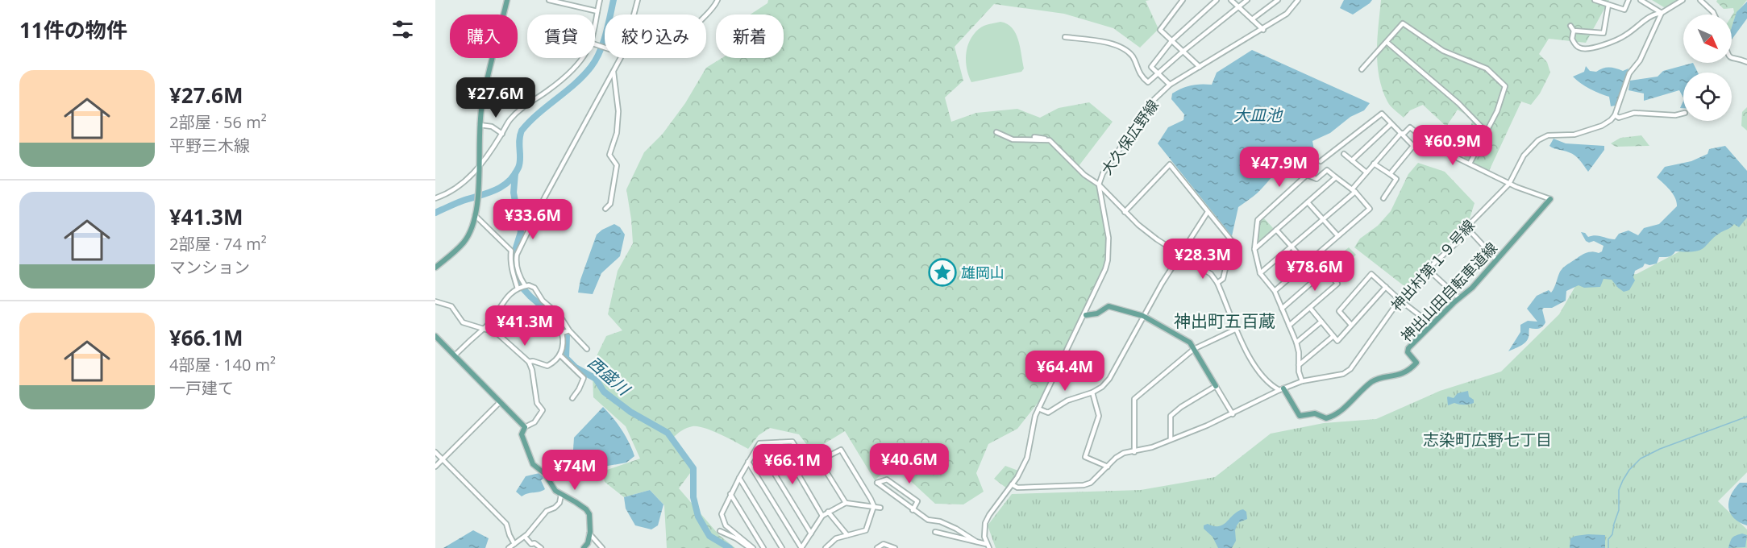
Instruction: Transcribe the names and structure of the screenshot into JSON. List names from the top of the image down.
{
  "streets": {
    "main road": ["神出山田自転車道線"],
    "street": ["大久保広野線", "神出村第１９号線"]
  },
  "crossings": [
    ["大久保広野線", "神出村第１９号線"],
    ["神出村第１９号線", "神出山田自転車道線"]
  ],
  "districts": ["神出町五百蔵", "志染町広野七丁目"],
  "water": ["大皿池", "西盛川"],
  "places": {
    "place": ["雄岡山"]
  },
  "north": "bottom right",
  "page": {
    "heading": "11件の物件",
    "chip": [
      "購入",
      "賃貸",
      "絞り込み",
      "新着"
    ],
    "list": [
      {
        "name": "¥27.6M",
        "note": "2部屋 · 56 m² · 平野三木線"
      },
      {
        "name": "¥41.3M",
        "note": "2部屋 · 74 m² · マンション"
      },
      {
        "name": "¥66.1M",
        "note": "4部屋 · 140 m² · 一戸建て"
      }
    ],
    "price": [
      "¥27.6M",
      "¥60.9M",
      "¥47.9M",
      "¥33.6M",
      "¥28.3M",
      "¥78.6M",
      "¥41.3M",
      "¥64.4M",
      "¥40.6M",
      "¥66.1M",
      "¥74M"
    ]
  }
}
